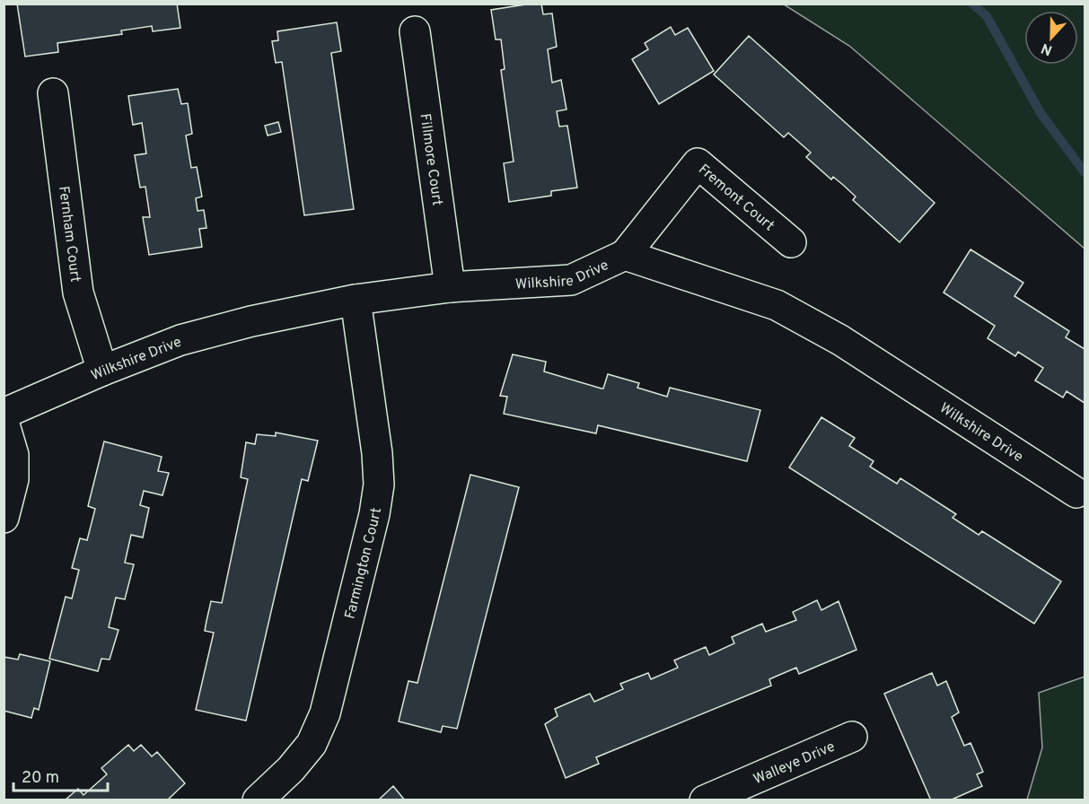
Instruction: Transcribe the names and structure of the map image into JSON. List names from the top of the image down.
{
  "streets": {
    "street": [
      "Fillmore Court",
      "Fremont Court",
      "Fernham Court",
      "Wilkshire Drive",
      "Farmington Court",
      "Walleye Drive"
    ]
  },
  "crossings": [
    ["Fillmore Court", "Wilkshire Drive"],
    ["Fremont Court", "Wilkshire Drive"],
    ["Fernham Court", "Wilkshire Drive"],
    ["Wilkshire Drive", "Farmington Court"]
  ],
  "scale_bar": "20 m",
  "north": "bottom"
}
